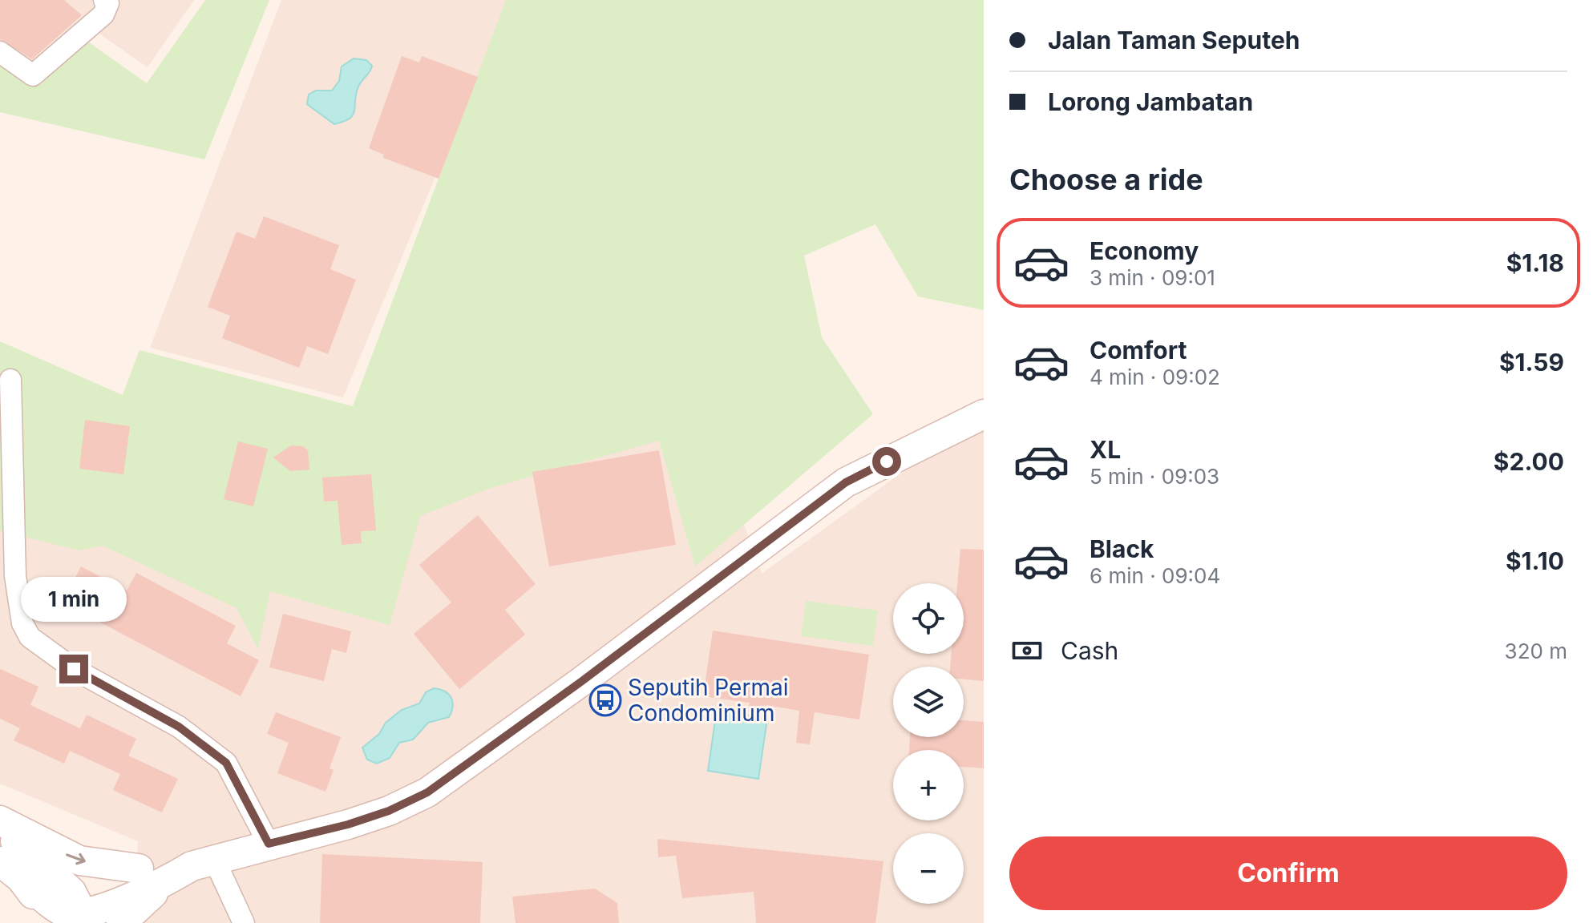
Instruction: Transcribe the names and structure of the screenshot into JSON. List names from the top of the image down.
{
  "places": {
    "bus stop": ["Seputih Permai Condominium"]
  },
  "page": {
    "banner": ["Jalan Taman Seputeh", "Lorong Jambatan"],
    "heading": "Choose a ride",
    "list": [
      {
        "name": "Economy",
        "note": "3 min · 09:01",
        "value": "$1.18"
      },
      {
        "name": "Comfort",
        "note": "4 min · 09:02",
        "value": "$1.59"
      },
      {
        "name": "XL",
        "note": "5 min · 09:03",
        "value": "$2.00"
      },
      {
        "name": "Black",
        "note": "6 min · 09:04",
        "value": "$1.10"
      }
    ],
    "bubble": "1 min",
    "map_buttons": ["+", "−"],
    "pay": ["Cash", "320 m"],
    "buttons": "Confirm"
  }
}
